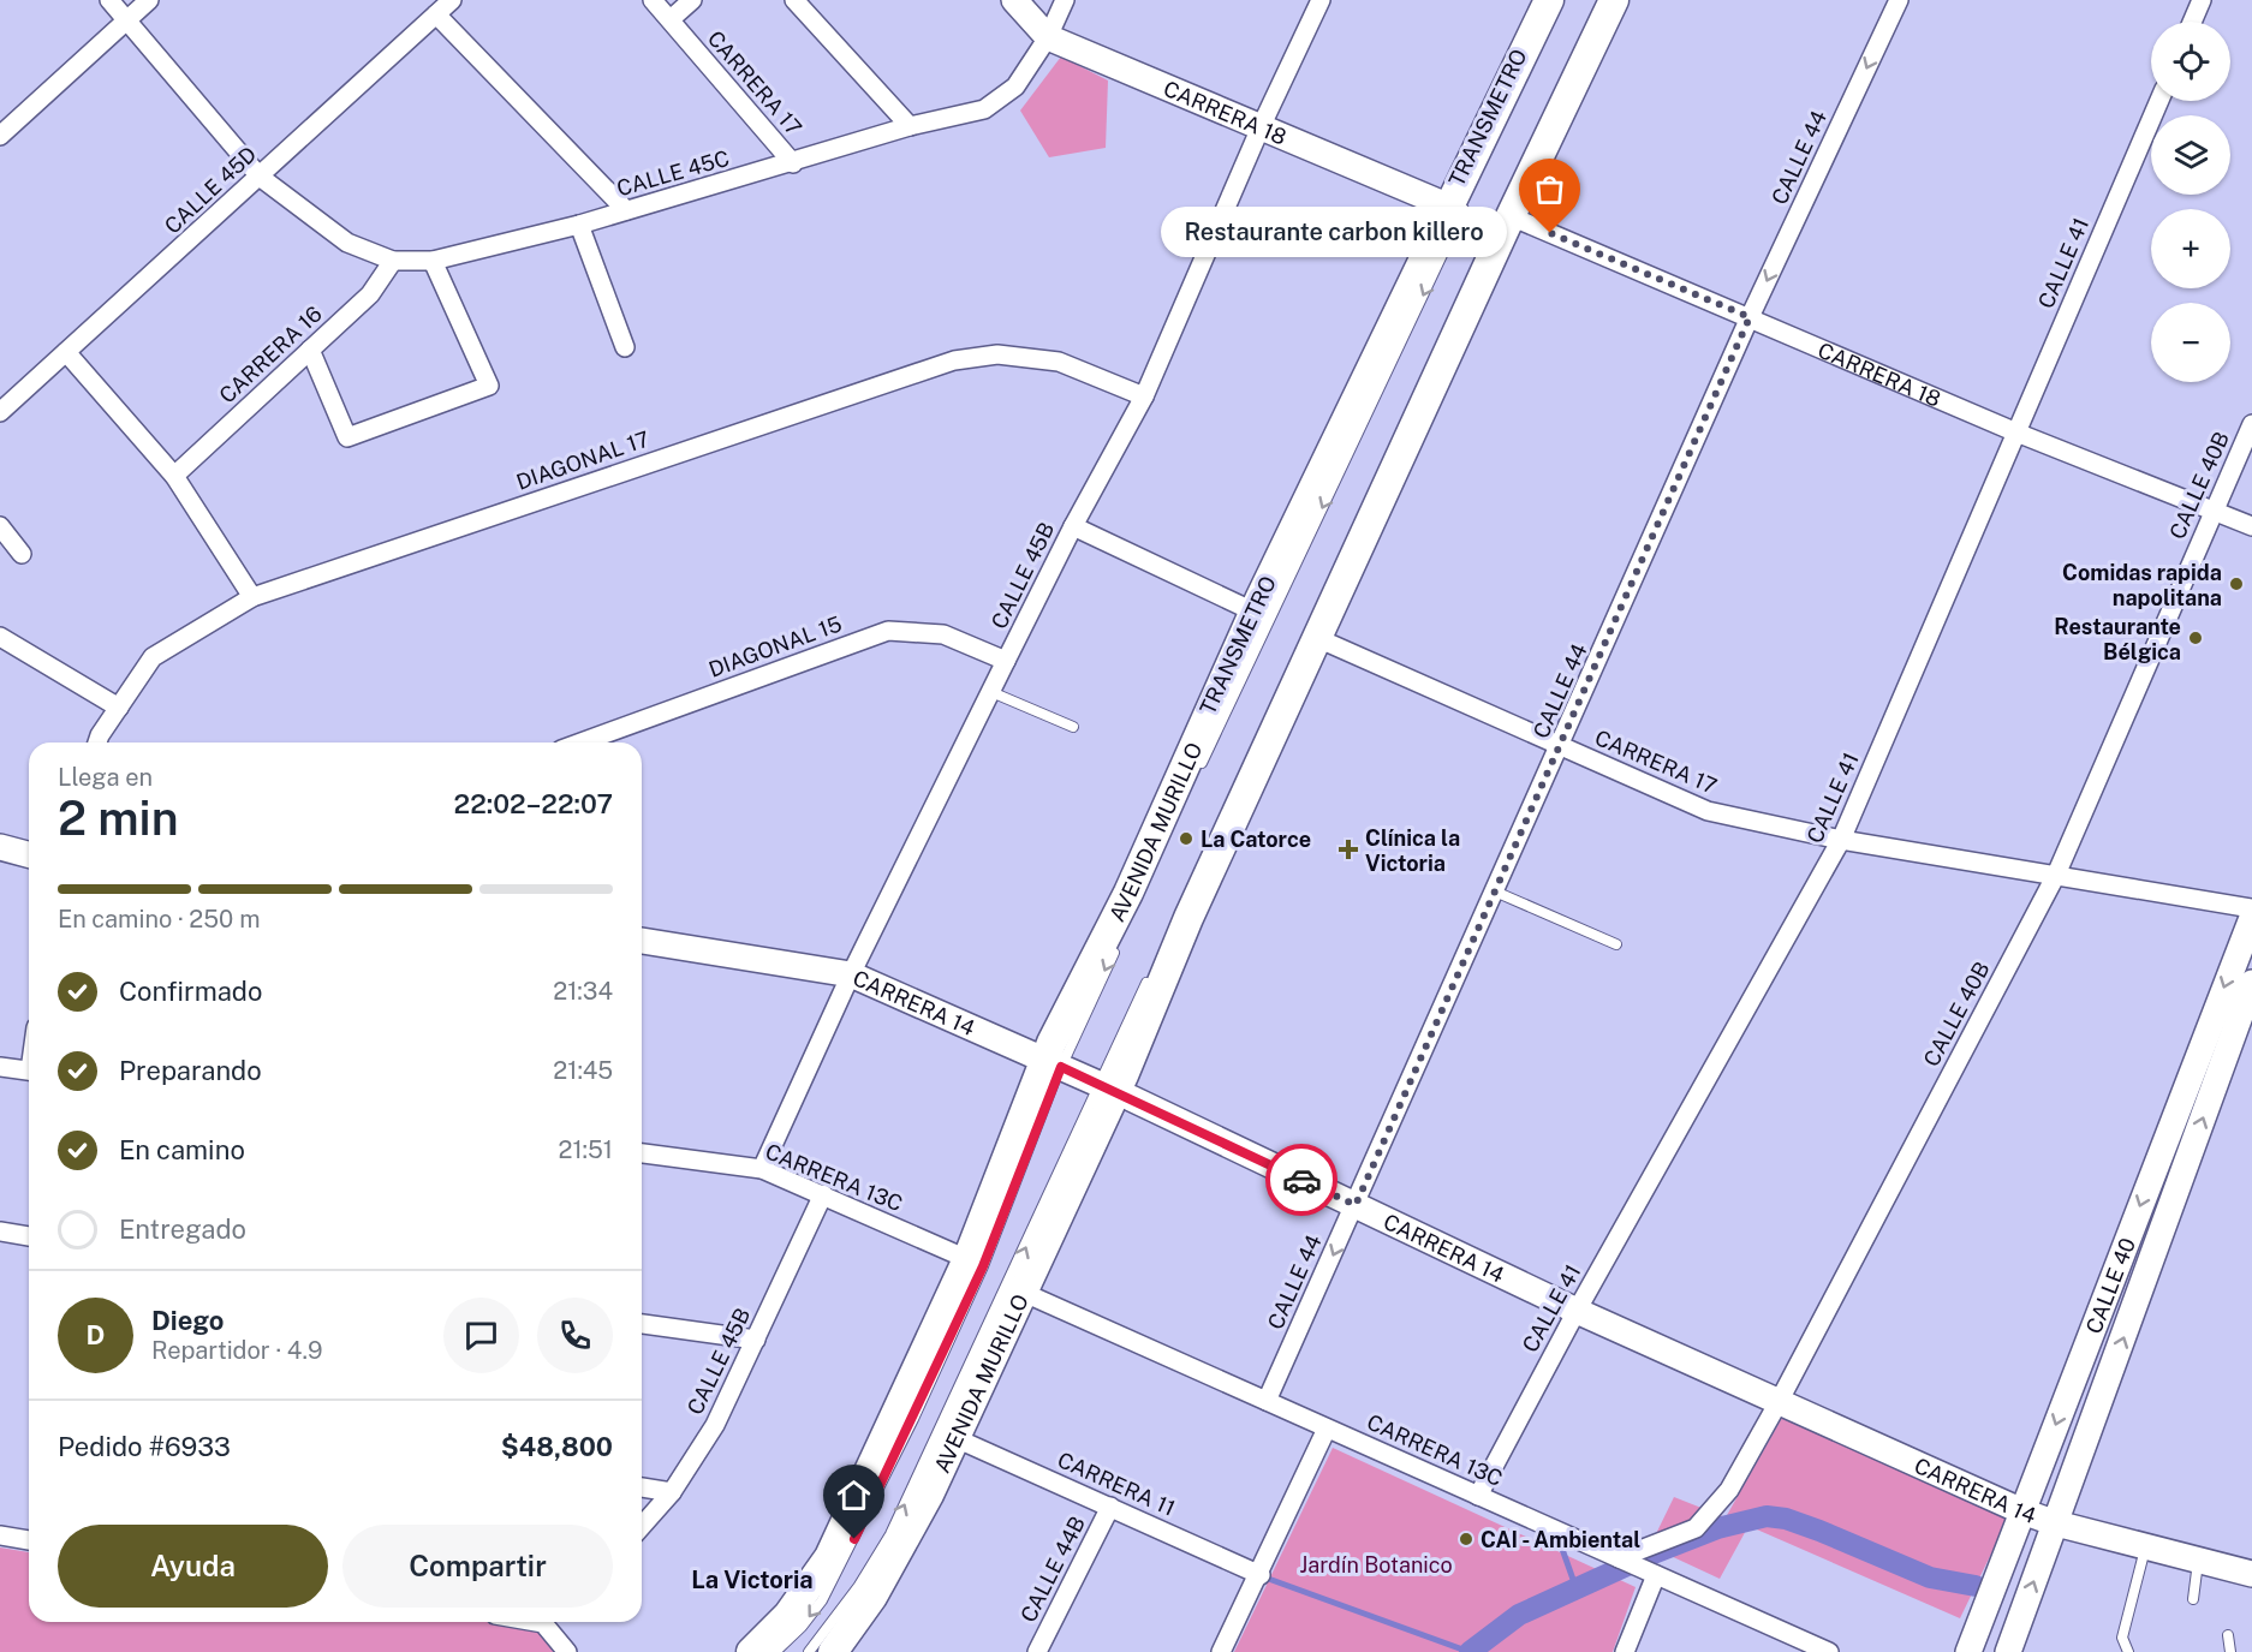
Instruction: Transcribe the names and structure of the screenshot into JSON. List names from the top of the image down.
{
  "streets": {
    "main road": ["AVENIDA MURILLO"],
    "street": [
      "CARRERA 17",
      "CARRERA 18",
      "CALLE 44",
      "CALLE 45C",
      "CALLE 45D",
      "CALLE 41",
      "CARRERA 16",
      "DIAGONAL 17",
      "CALLE 40B",
      "CALLE 45B",
      "DIAGONAL 15",
      "CARRERA 14",
      "CARRERA 13C",
      "CALLE 40",
      "CARRERA 11",
      "CALLE 44B"
    ],
    "lane": ["TRANSMETRO"]
  },
  "crossings": [
    ["CARRERA 17", "CALLE 44"],
    ["CARRERA 17", "CALLE 45C"],
    ["CARRERA 17", "CALLE 41"],
    ["CARRERA 17", "CALLE 40B"],
    ["CARRERA 17", "AVENIDA MURILLO"],
    ["CARRERA 18", "TRANSMETRO"],
    ["CARRERA 18", "CALLE 44"],
    ["CARRERA 18", "CALLE 45C"],
    ["CARRERA 18", "CALLE 41"],
    ["CARRERA 18", "CALLE 40B"],
    ["CARRERA 18", "CALLE 45B"],
    ["CARRERA 18", "AVENIDA MURILLO"],
    ["TRANSMETRO", "AVENIDA MURILLO"],
    ["CALLE 44", "CARRERA 14"],
    ["CALLE 44", "CARRERA 13C"],
    ["CALLE 45C", "CALLE 45D"],
    ["CALLE 45C", "CARRERA 16"],
    ["CALLE 41", "CARRERA 14"],
    ["CALLE 41", "CARRERA 13C"],
    ["DIAGONAL 17", "CALLE 45B"],
    ["CALLE 40B", "CARRERA 14"],
    ["CALLE 40B", "CARRERA 13C"],
    ["CALLE 45B", "DIAGONAL 15"],
    ["CALLE 45B", "CARRERA 14"],
    ["CALLE 45B", "CARRERA 13C"],
    ["AVENIDA MURILLO", "CARRERA 14"],
    ["AVENIDA MURILLO", "CARRERA 13C"],
    ["AVENIDA MURILLO", "CARRERA 11"],
    ["CARRERA 14", "CALLE 40"],
    ["CARRERA 11", "CALLE 44B"]
  ],
  "one_way": ["TRANSMETRO", "CALLE 44"],
  "districts": ["La Victoria"],
  "parks": ["Jardín Botanico"],
  "places": {
    "other": [
      "Restaurante carbon killero",
      "Comidas rapida napolitana",
      "Restaurante Bélgica",
      "La Catorce",
      "CAI - Ambiental"
    ],
    "health": ["Clínica la Victoria"]
  },
  "page": {
    "map_buttons": ["+", "−"],
    "bubble": "Restaurante carbon killero",
    "heading": ["2 min", "Llega en", "22:02–22:07"],
    "panel": [
      "Diego",
      "Repartidor · 4.9",
      "Pedido #6933",
      "$48,800"
    ],
    "bar": "En camino · 250 m",
    "list": [
      ["Confirmado", "21:34"],
      ["Preparando", "21:45"],
      ["En camino", "21:51"],
      "Entregado"
    ],
    "round": "D",
    "buttons": ["Ayuda", "Compartir"]
  }
}
